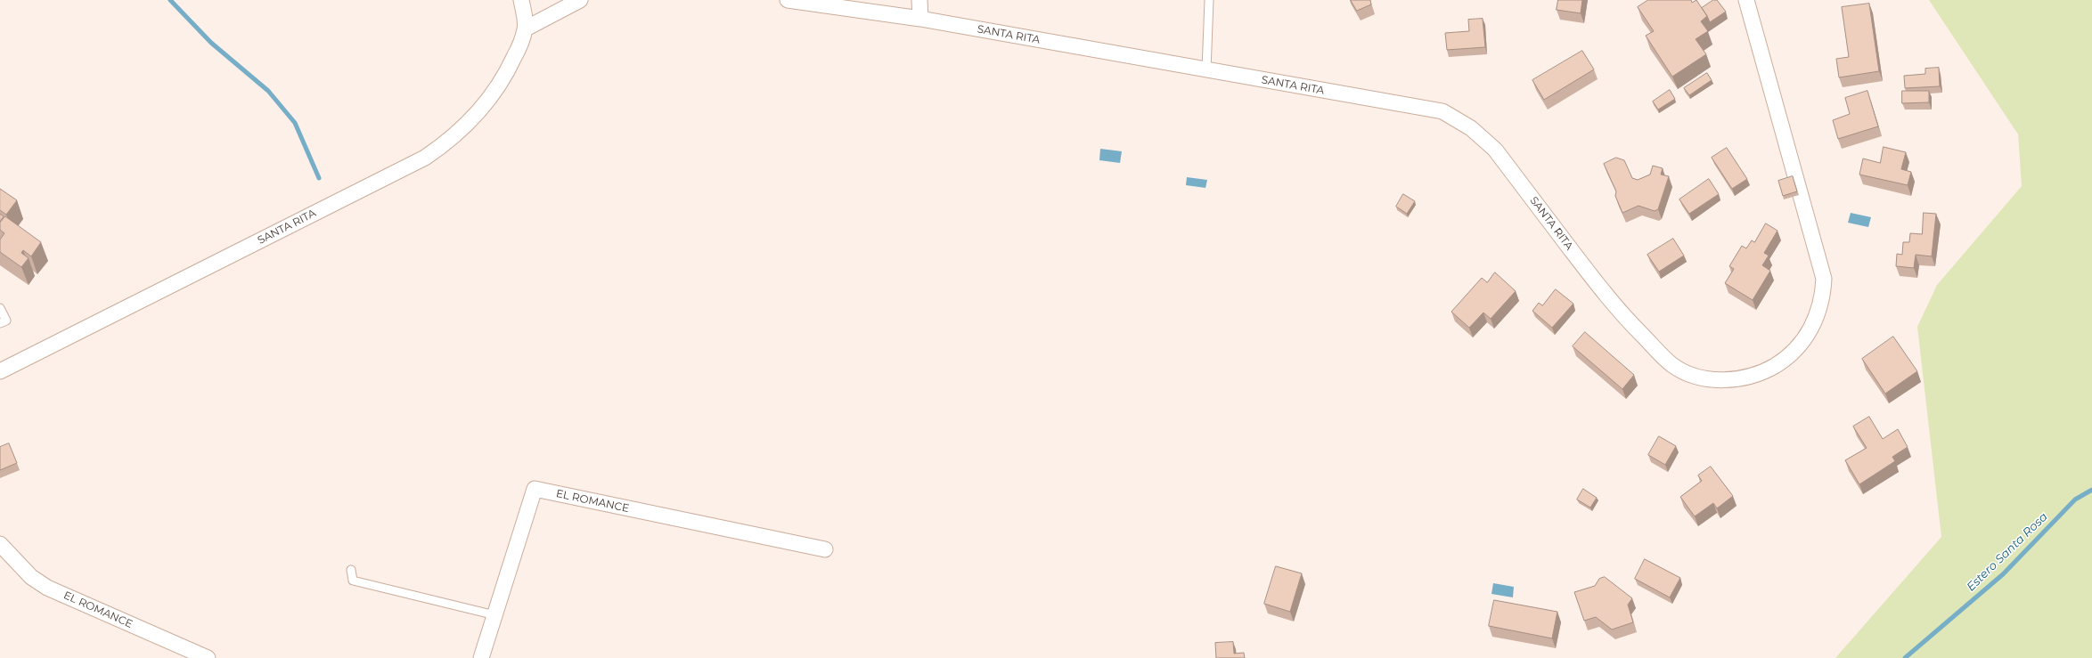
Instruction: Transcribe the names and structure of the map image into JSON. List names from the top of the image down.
{
  "streets": {
    "street": ["SANTA RITA", "EL ROMANCE"]
  },
  "water": ["Estero Santa Rosa"]
}
